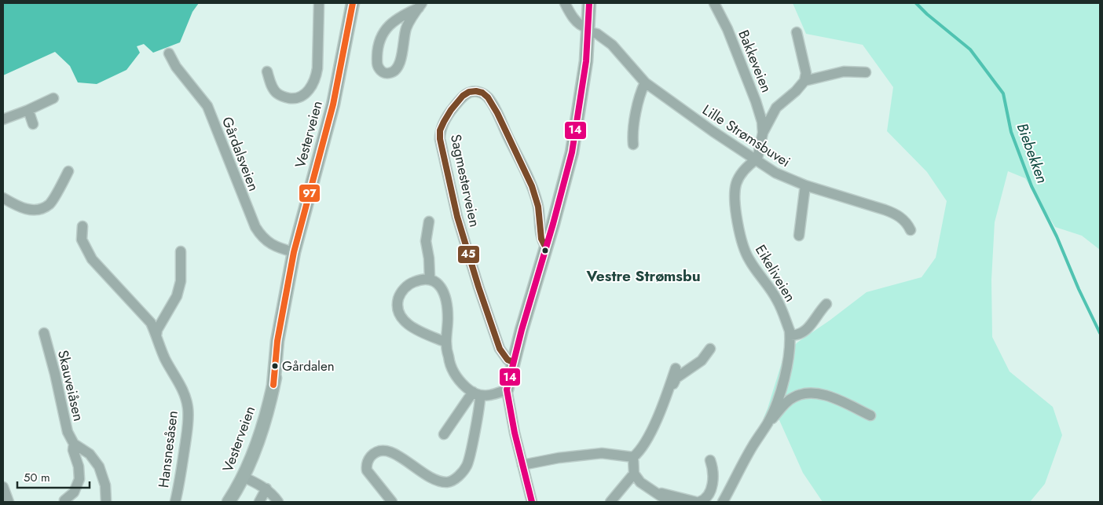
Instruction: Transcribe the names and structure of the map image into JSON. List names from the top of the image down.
{
  "streets": {
    "main road": ["Vesterveien"],
    "street": [
      "Bakkeveien",
      "Lille Strømsbuvei",
      "Gårdalsveien",
      "Sagmesterveien",
      "Eikeliveien",
      "Skauveiåsen",
      "Hansnesåsen"
    ]
  },
  "crossings": [
    ["Bakkeveien", "Lille Strømsbuvei"],
    ["Bakkeveien", "Eikeliveien"],
    ["Vesterveien", "Gårdalsveien"],
    ["Lille Strømsbuvei", "Eikeliveien"]
  ],
  "districts": ["Vestre Strømsbu"],
  "water": ["Biebekken"],
  "places": ["Gårdalen"],
  "lines": ["transit line 97", "transit line 14", "transit line 45"],
  "scale_bar": "50 m"
}
